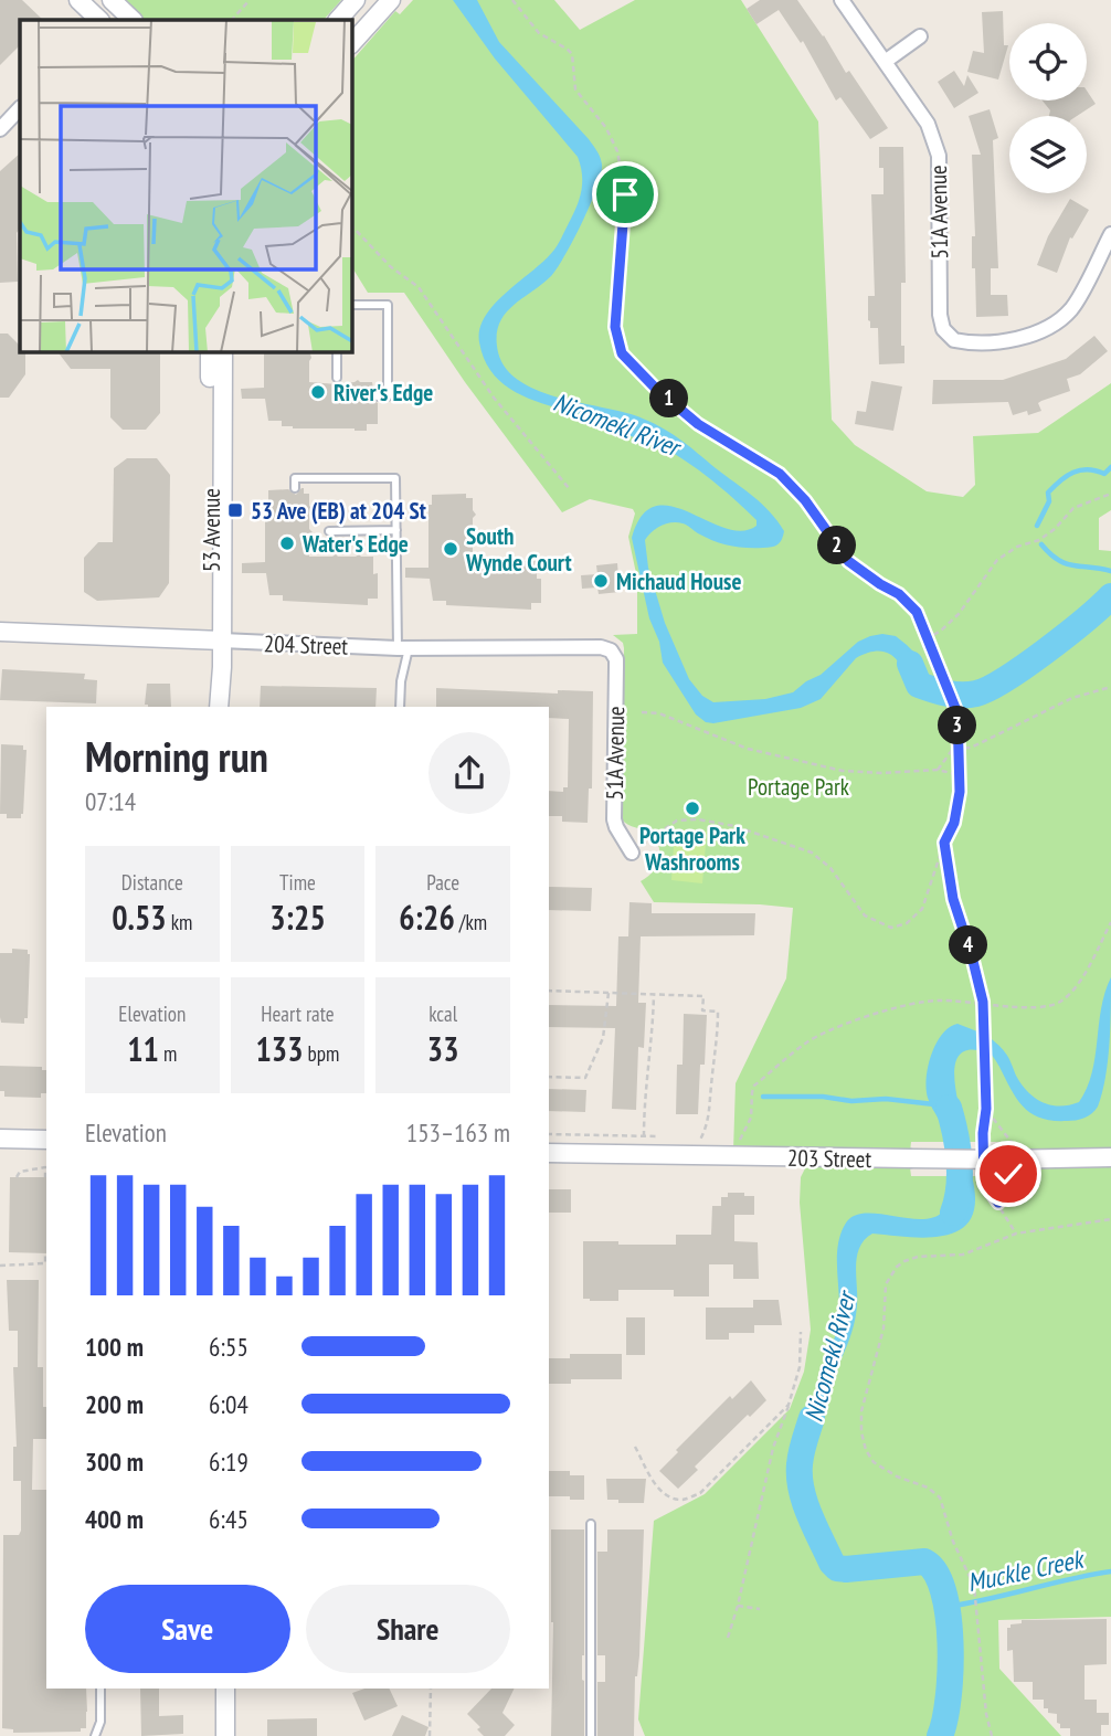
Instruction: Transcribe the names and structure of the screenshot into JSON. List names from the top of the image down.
{
  "streets": {
    "street": [
      "51A Avenue",
      "53 Avenue",
      "204 Street",
      "203 Street"
    ]
  },
  "crossings": [
    ["51A Avenue", "204 Street"],
    ["53 Avenue", "204 Street"]
  ],
  "water": ["Nicomekl River", "Muckle Creek"],
  "parks": ["Portage Park"],
  "places": {
    "other": [
      "River's Edge",
      "Water's Edge",
      "South Wynde Court",
      "Michaud House",
      "Portage Park Washrooms"
    ],
    "transit": ["53 Ave (EB) at 204 St"]
  },
  "page": {
    "pins": [
      "1",
      "2",
      "3",
      "4"
    ],
    "heading": ["Morning run", "07:14"],
    "stats": [
      ["Distance", "0.53 km"],
      ["Time", "3:25"],
      ["Pace", "6:26 /km"],
      ["Elevation", "11 m"],
      ["Heart rate", "133 bpm"],
      ["kcal", "33"]
    ],
    "chart": ["Elevation", "153–163 m"],
    "list": [
      {
        "name": "100 m",
        "note": "6:55"
      },
      {
        "name": "200 m",
        "note": "6:04"
      },
      {
        "name": "300 m",
        "note": "6:19"
      },
      {
        "name": "400 m",
        "note": "6:45"
      }
    ],
    "buttons": ["Save", "Share"]
  }
}
